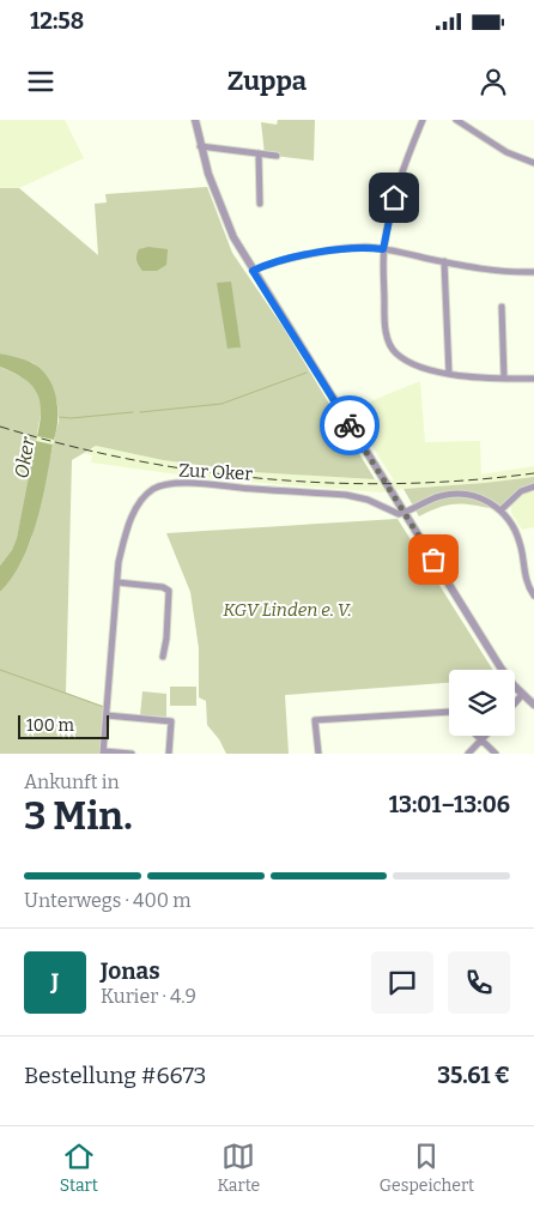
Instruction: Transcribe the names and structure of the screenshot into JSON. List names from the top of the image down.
{
  "streets": {
    "street": ["Zur Oker"]
  },
  "water": ["Oker"],
  "parks": ["KGV Linden e. V."],
  "scale_bar": "100 m",
  "page": {
    "status": "12:58",
    "header": "Zuppa",
    "scale": "100 m",
    "heading": ["3 Min.", "Ankunft in", "13:01–13:06"],
    "panel": [
      "Jonas",
      "Kurier · 4.9",
      "Bestellung #6673",
      "35.61 €"
    ],
    "bar": "Unterwegs · 400 m",
    "round": "J",
    "tabs": ["Start", "Karte", "Gespeichert"]
  }
}
